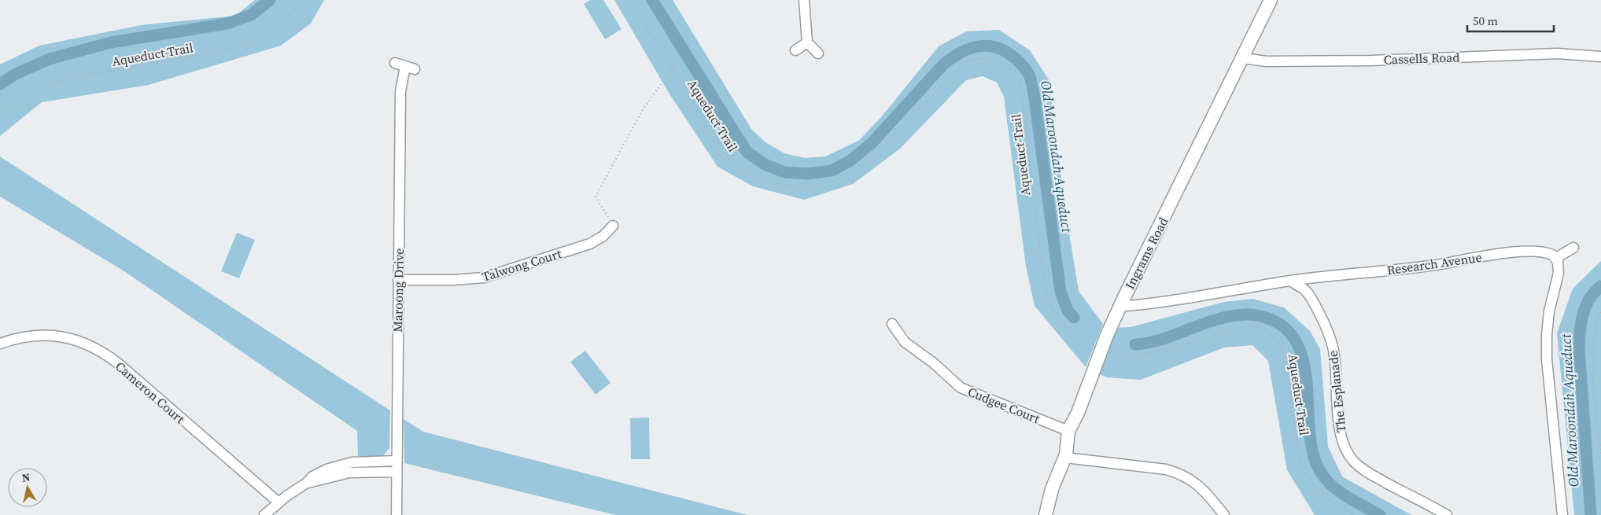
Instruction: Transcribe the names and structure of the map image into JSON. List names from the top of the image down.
{
  "streets": {
    "street": [
      "Cassells Road",
      "Ingrams Road",
      "Research Avenue",
      "Talwong Court",
      "Maroong Drive",
      "The Esplanade",
      "Cameron Court",
      "Cudgee Court"
    ],
    "path": ["Aqueduct Trail"]
  },
  "crossings": [
    ["Aqueduct Trail", "Ingrams Road"],
    ["Cassells Road", "Ingrams Road"],
    ["Ingrams Road", "Cudgee Court"],
    ["Research Avenue", "The Esplanade"],
    ["Talwong Court", "Maroong Drive"]
  ],
  "water": ["Old Maroondah Aqueduct"],
  "scale_bar": "50 m",
  "north": "top"
}
